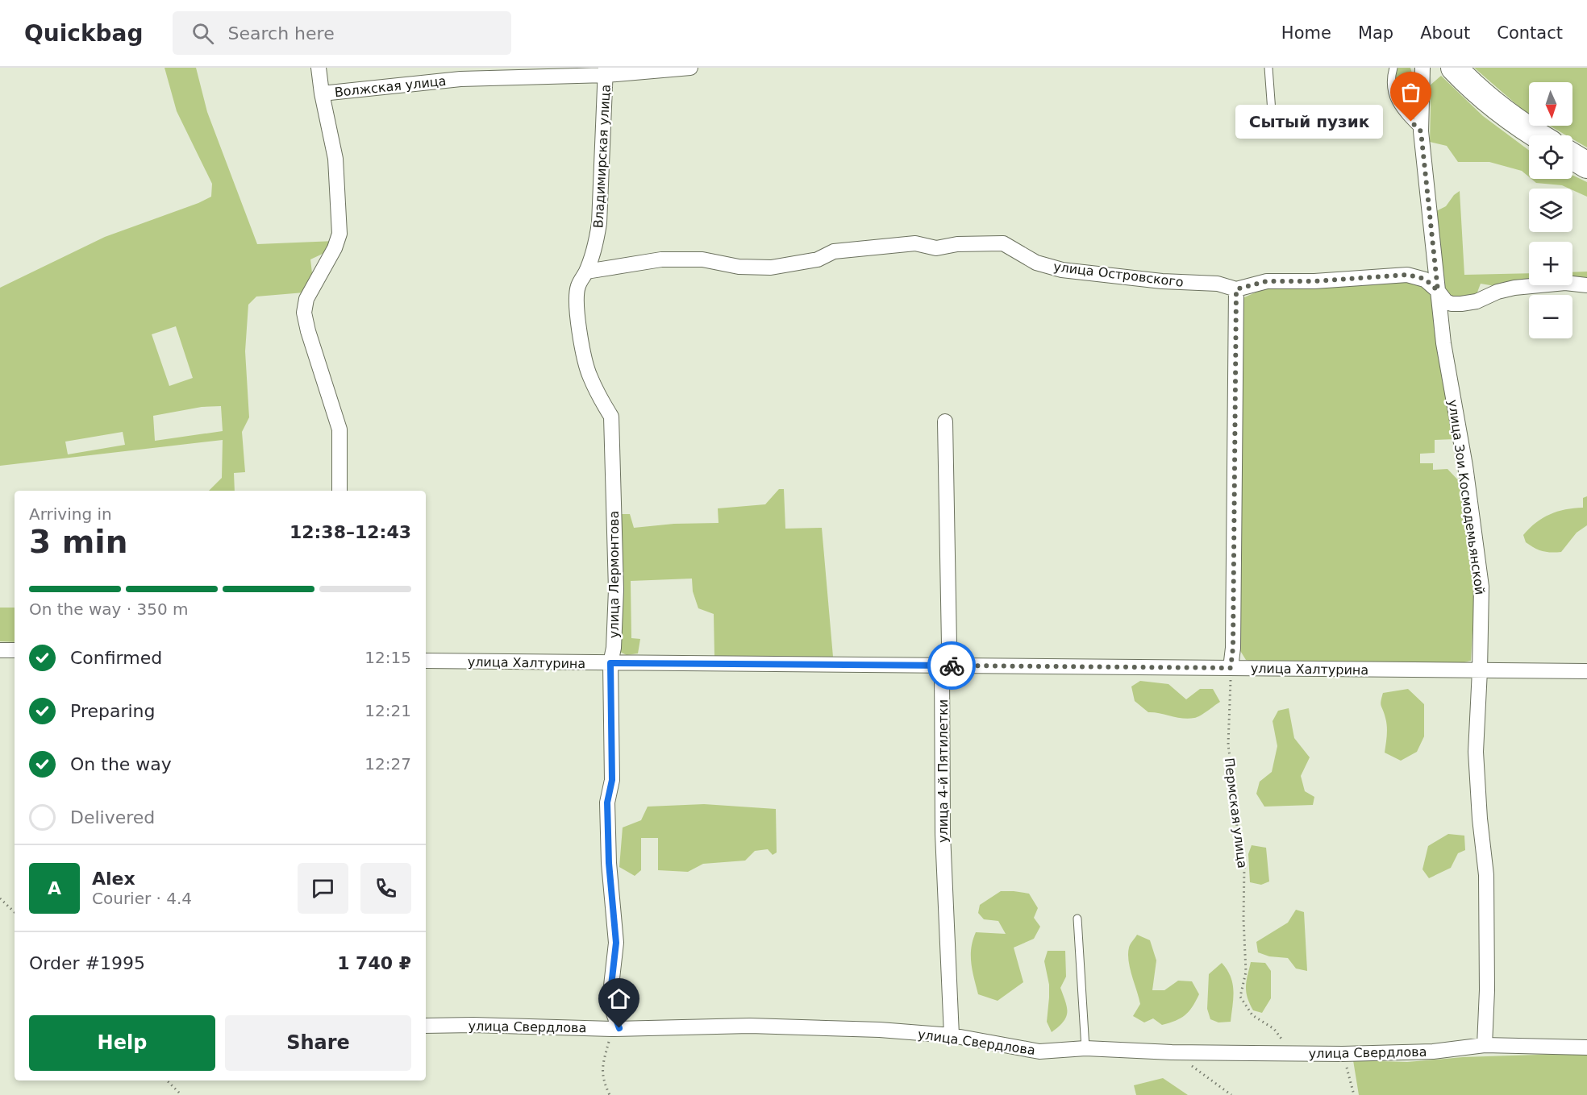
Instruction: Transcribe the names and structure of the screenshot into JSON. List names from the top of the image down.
{
  "streets": {
    "street": [
      "Волжская улица",
      "Владимирская улица",
      "улица Островского",
      "улица Зои Космодемьянской",
      "улица Лермонтова",
      "улица Халтурина",
      "улица 4-й Пятилетки",
      "улица Свердлова"
    ],
    "path": ["Пермская улица"]
  },
  "crossings": [
    ["Волжская улица", "Владимирская улица"],
    ["Владимирская улица", "улица Островского"],
    ["Владимирская улица", "улица Лермонтова"],
    ["улица Островского", "улица Зои Космодемьянской"],
    ["улица Островского", "улица Лермонтова"],
    ["улица Зои Космодемьянской", "улица Халтурина"],
    ["улица Зои Космодемьянской", "улица Свердлова"],
    ["улица Лермонтова", "улица Халтурина"],
    ["улица Лермонтова", "улица Свердлова"],
    ["улица Халтурина", "улица 4-й Пятилетки"],
    ["улица Халтурина", "Пермская улица"],
    ["улица 4-й Пятилетки", "улица Свердлова"],
    ["Пермская улица", "улица Свердлова"]
  ],
  "places": ["Сытый пузик"],
  "north": "bottom",
  "page": {
    "header": "Quickbag",
    "search": "Search here",
    "nav": [
      "Home",
      "Map",
      "About",
      "Contact"
    ],
    "map_buttons": ["+", "−"],
    "bubble": "Сытый пузик",
    "heading": ["3 min", "Arriving in", "12:38–12:43"],
    "panel": [
      "Alex",
      "Courier · 4.4",
      "Order #1995",
      "1 740 ₽"
    ],
    "bar": "On the way · 350 m",
    "list": [
      ["Confirmed", "12:15"],
      ["Preparing", "12:21"],
      ["On the way", "12:27"],
      "Delivered"
    ],
    "round": "A",
    "buttons": ["Help", "Share"]
  }
}
